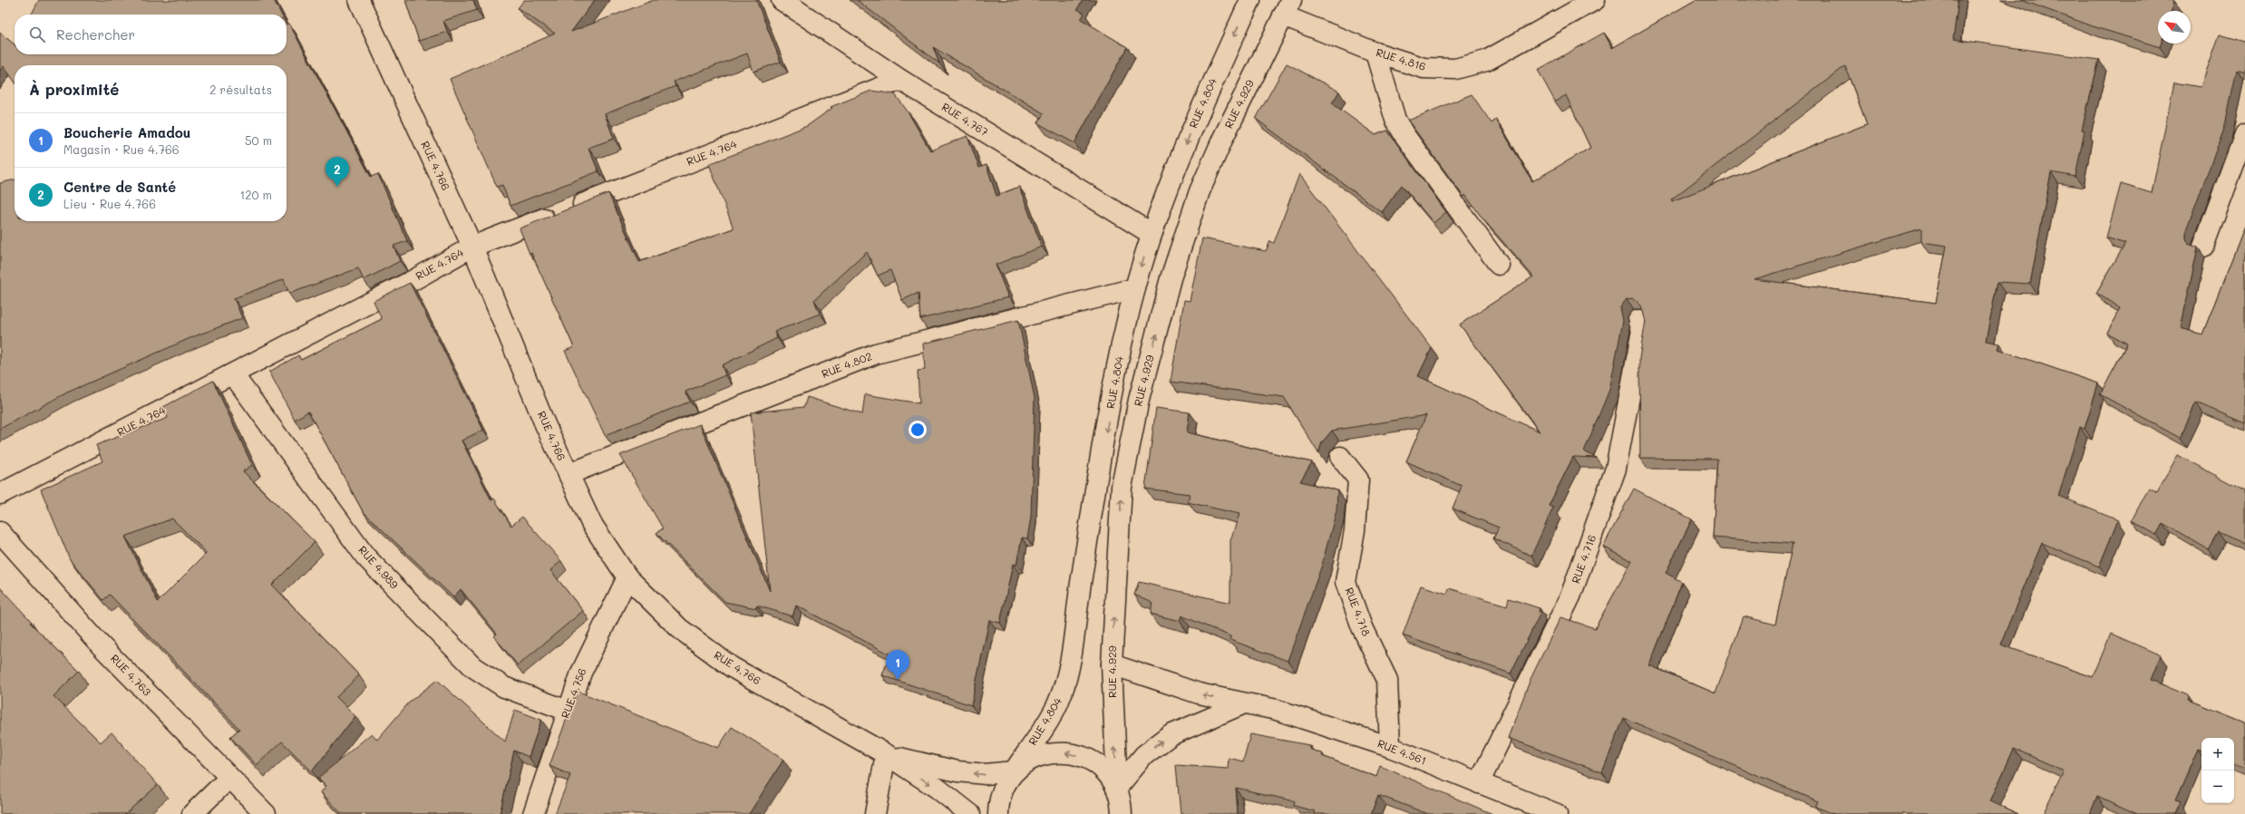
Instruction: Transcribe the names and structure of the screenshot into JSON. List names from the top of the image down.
{
  "streets": {
    "street": [
      "RUE 4.816",
      "RUE 4.804",
      "RUE 4.929",
      "RUE 4.767",
      "RUE 4.764",
      "RUE 4.766",
      "RUE 4.802",
      "RUE 4.716",
      "RUE 4.989",
      "RUE 4.718",
      "RUE 4.763",
      "RUE 4.756",
      "RUE 4.561"
    ]
  },
  "crossings": [
    ["RUE 4.816", "RUE 4.929"],
    ["RUE 4.804", "RUE 4.767"],
    ["RUE 4.804", "RUE 4.766"],
    ["RUE 4.804", "RUE 4.802"],
    ["RUE 4.929", "RUE 4.561"],
    ["RUE 4.767", "RUE 4.764"],
    ["RUE 4.764", "RUE 4.766"],
    ["RUE 4.764", "RUE 4.989"],
    ["RUE 4.766", "RUE 4.802"],
    ["RUE 4.766", "RUE 4.756"],
    ["RUE 4.716", "RUE 4.561"],
    ["RUE 4.989", "RUE 4.756"],
    ["RUE 4.718", "RUE 4.561"]
  ],
  "one_way": ["RUE 4.804", "RUE 4.929"],
  "north": "top left",
  "page": {
    "search": "Rechercher",
    "heading": ["À proximité", "2 résultats"],
    "list": [
      {
        "mark": "1",
        "name": "Boucherie Amadou",
        "note": "Magasin · Rue 4.766",
        "value": "50 m"
      },
      {
        "mark": "2",
        "name": "Centre de Santé",
        "note": "Lieu · Rue 4.766",
        "value": "120 m"
      }
    ],
    "pins": ["2", "1"],
    "map_buttons": ["+", "−"]
  }
}
